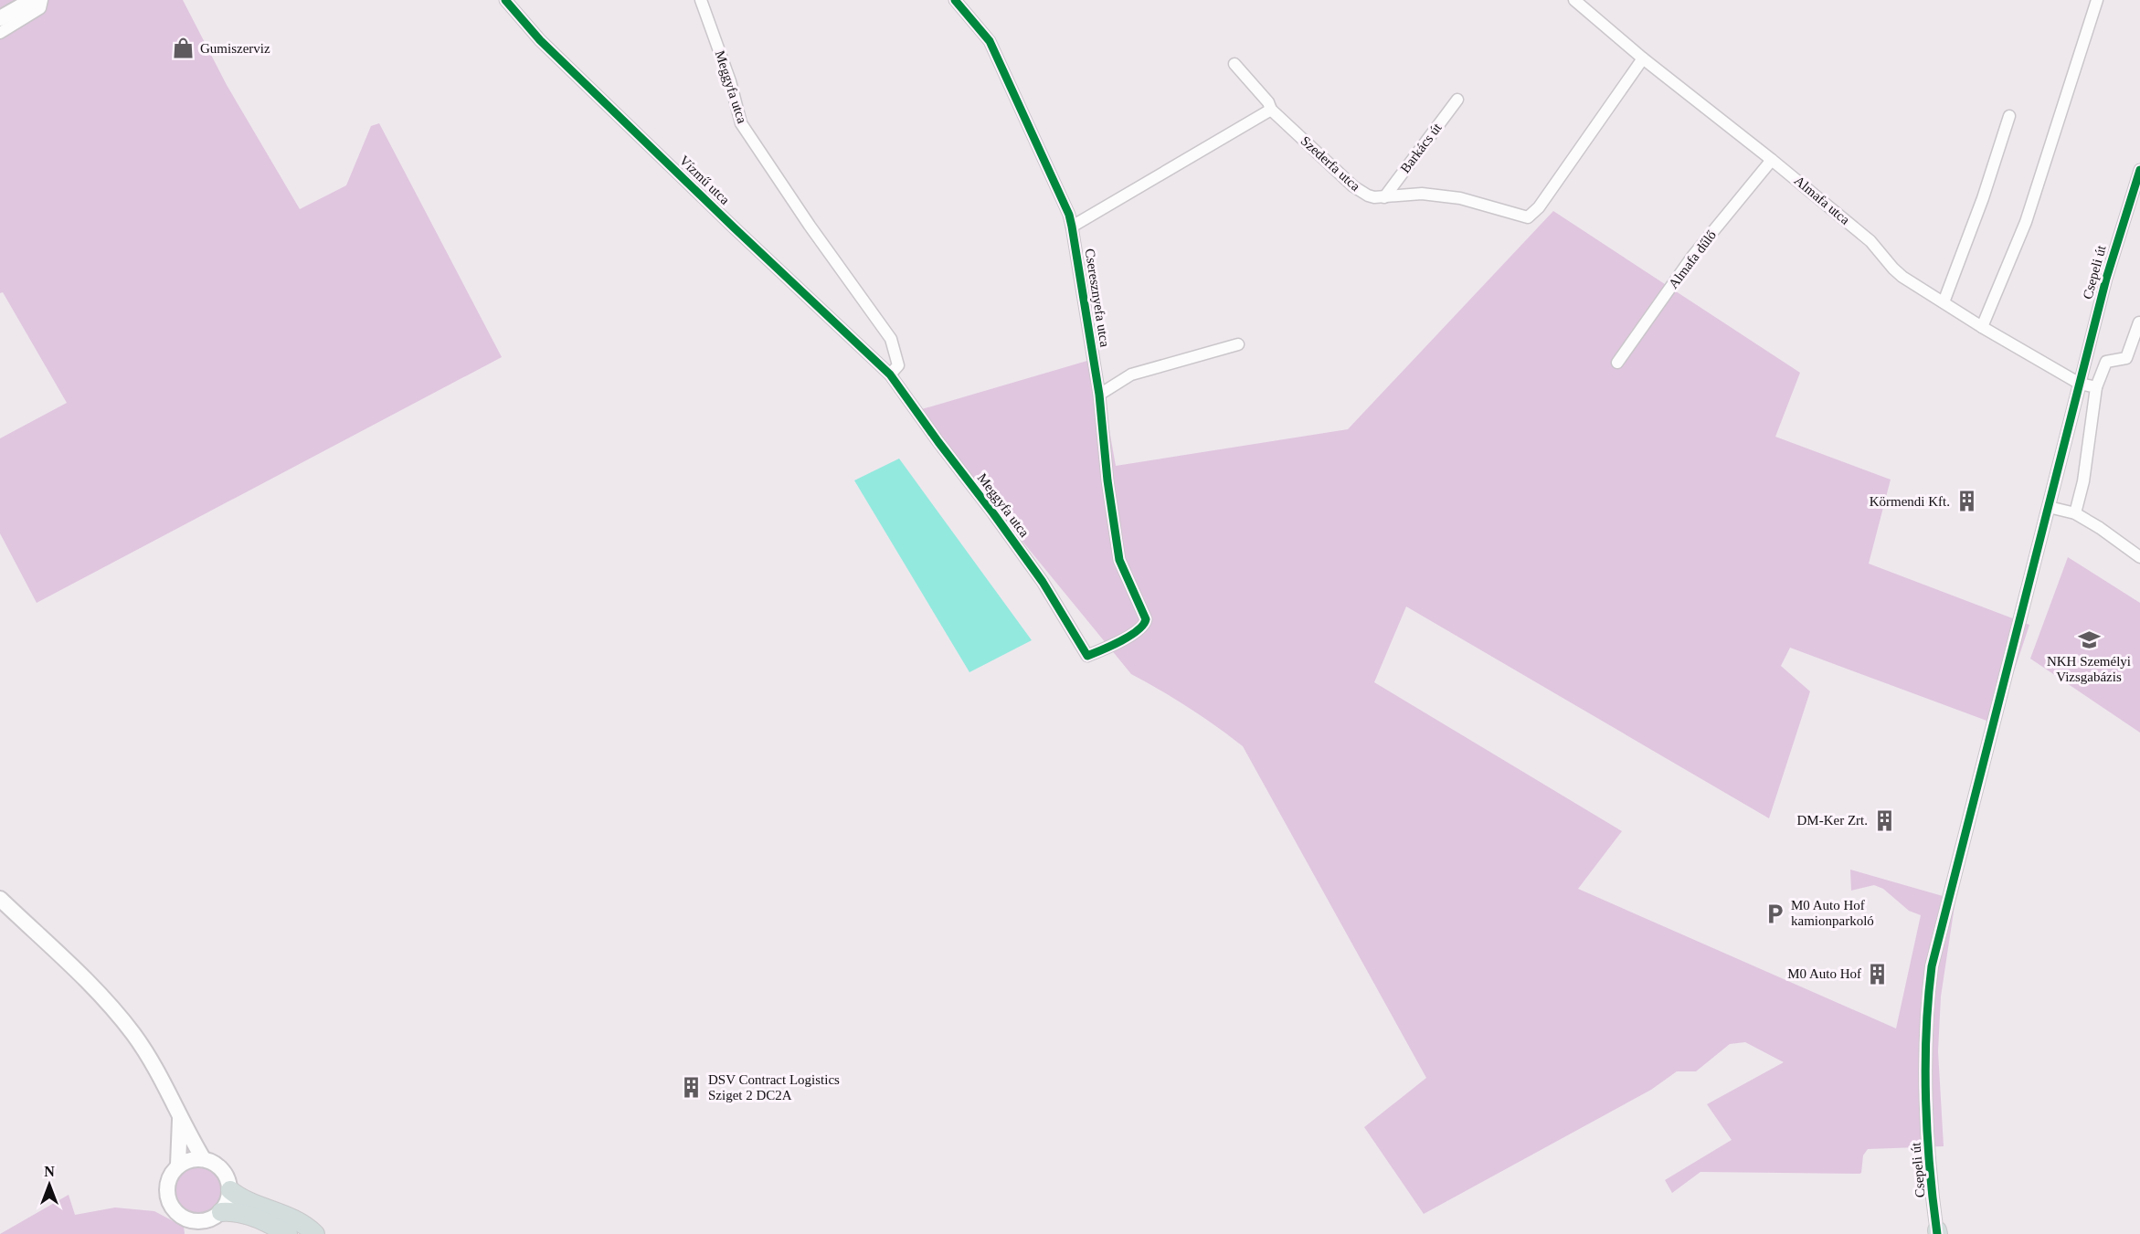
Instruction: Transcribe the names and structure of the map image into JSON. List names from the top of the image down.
{
  "streets": {
    "street": [
      "Meggyfa utca",
      "Barkács út",
      "Szederfa utca",
      "Vízmű utca",
      "Almafa utca",
      "Almafa dűlő",
      "Csepeli út",
      "Cseresznyefa utca"
    ]
  },
  "crossings": [
    ["Meggyfa utca", "Vízmű utca"],
    ["Meggyfa utca", "Cseresznyefa utca"],
    ["Barkács út", "Szederfa utca"],
    ["Szederfa utca", "Almafa utca"],
    ["Almafa utca", "Almafa dűlő"],
    ["Almafa utca", "Csepeli út"]
  ],
  "places": {
    "shop": ["Gumiszerviz"],
    "building": [
      "Körmendi Kft.",
      "DM-Ker Zrt.",
      "M0 Auto Hof",
      "DSV Contract Logistics Sziget 2 DC2A"
    ],
    "school or university": ["NKH Személyi Vizsgabázis"],
    "parking": ["M0 Auto Hof kamionparkoló"]
  },
  "north": "top"
}
